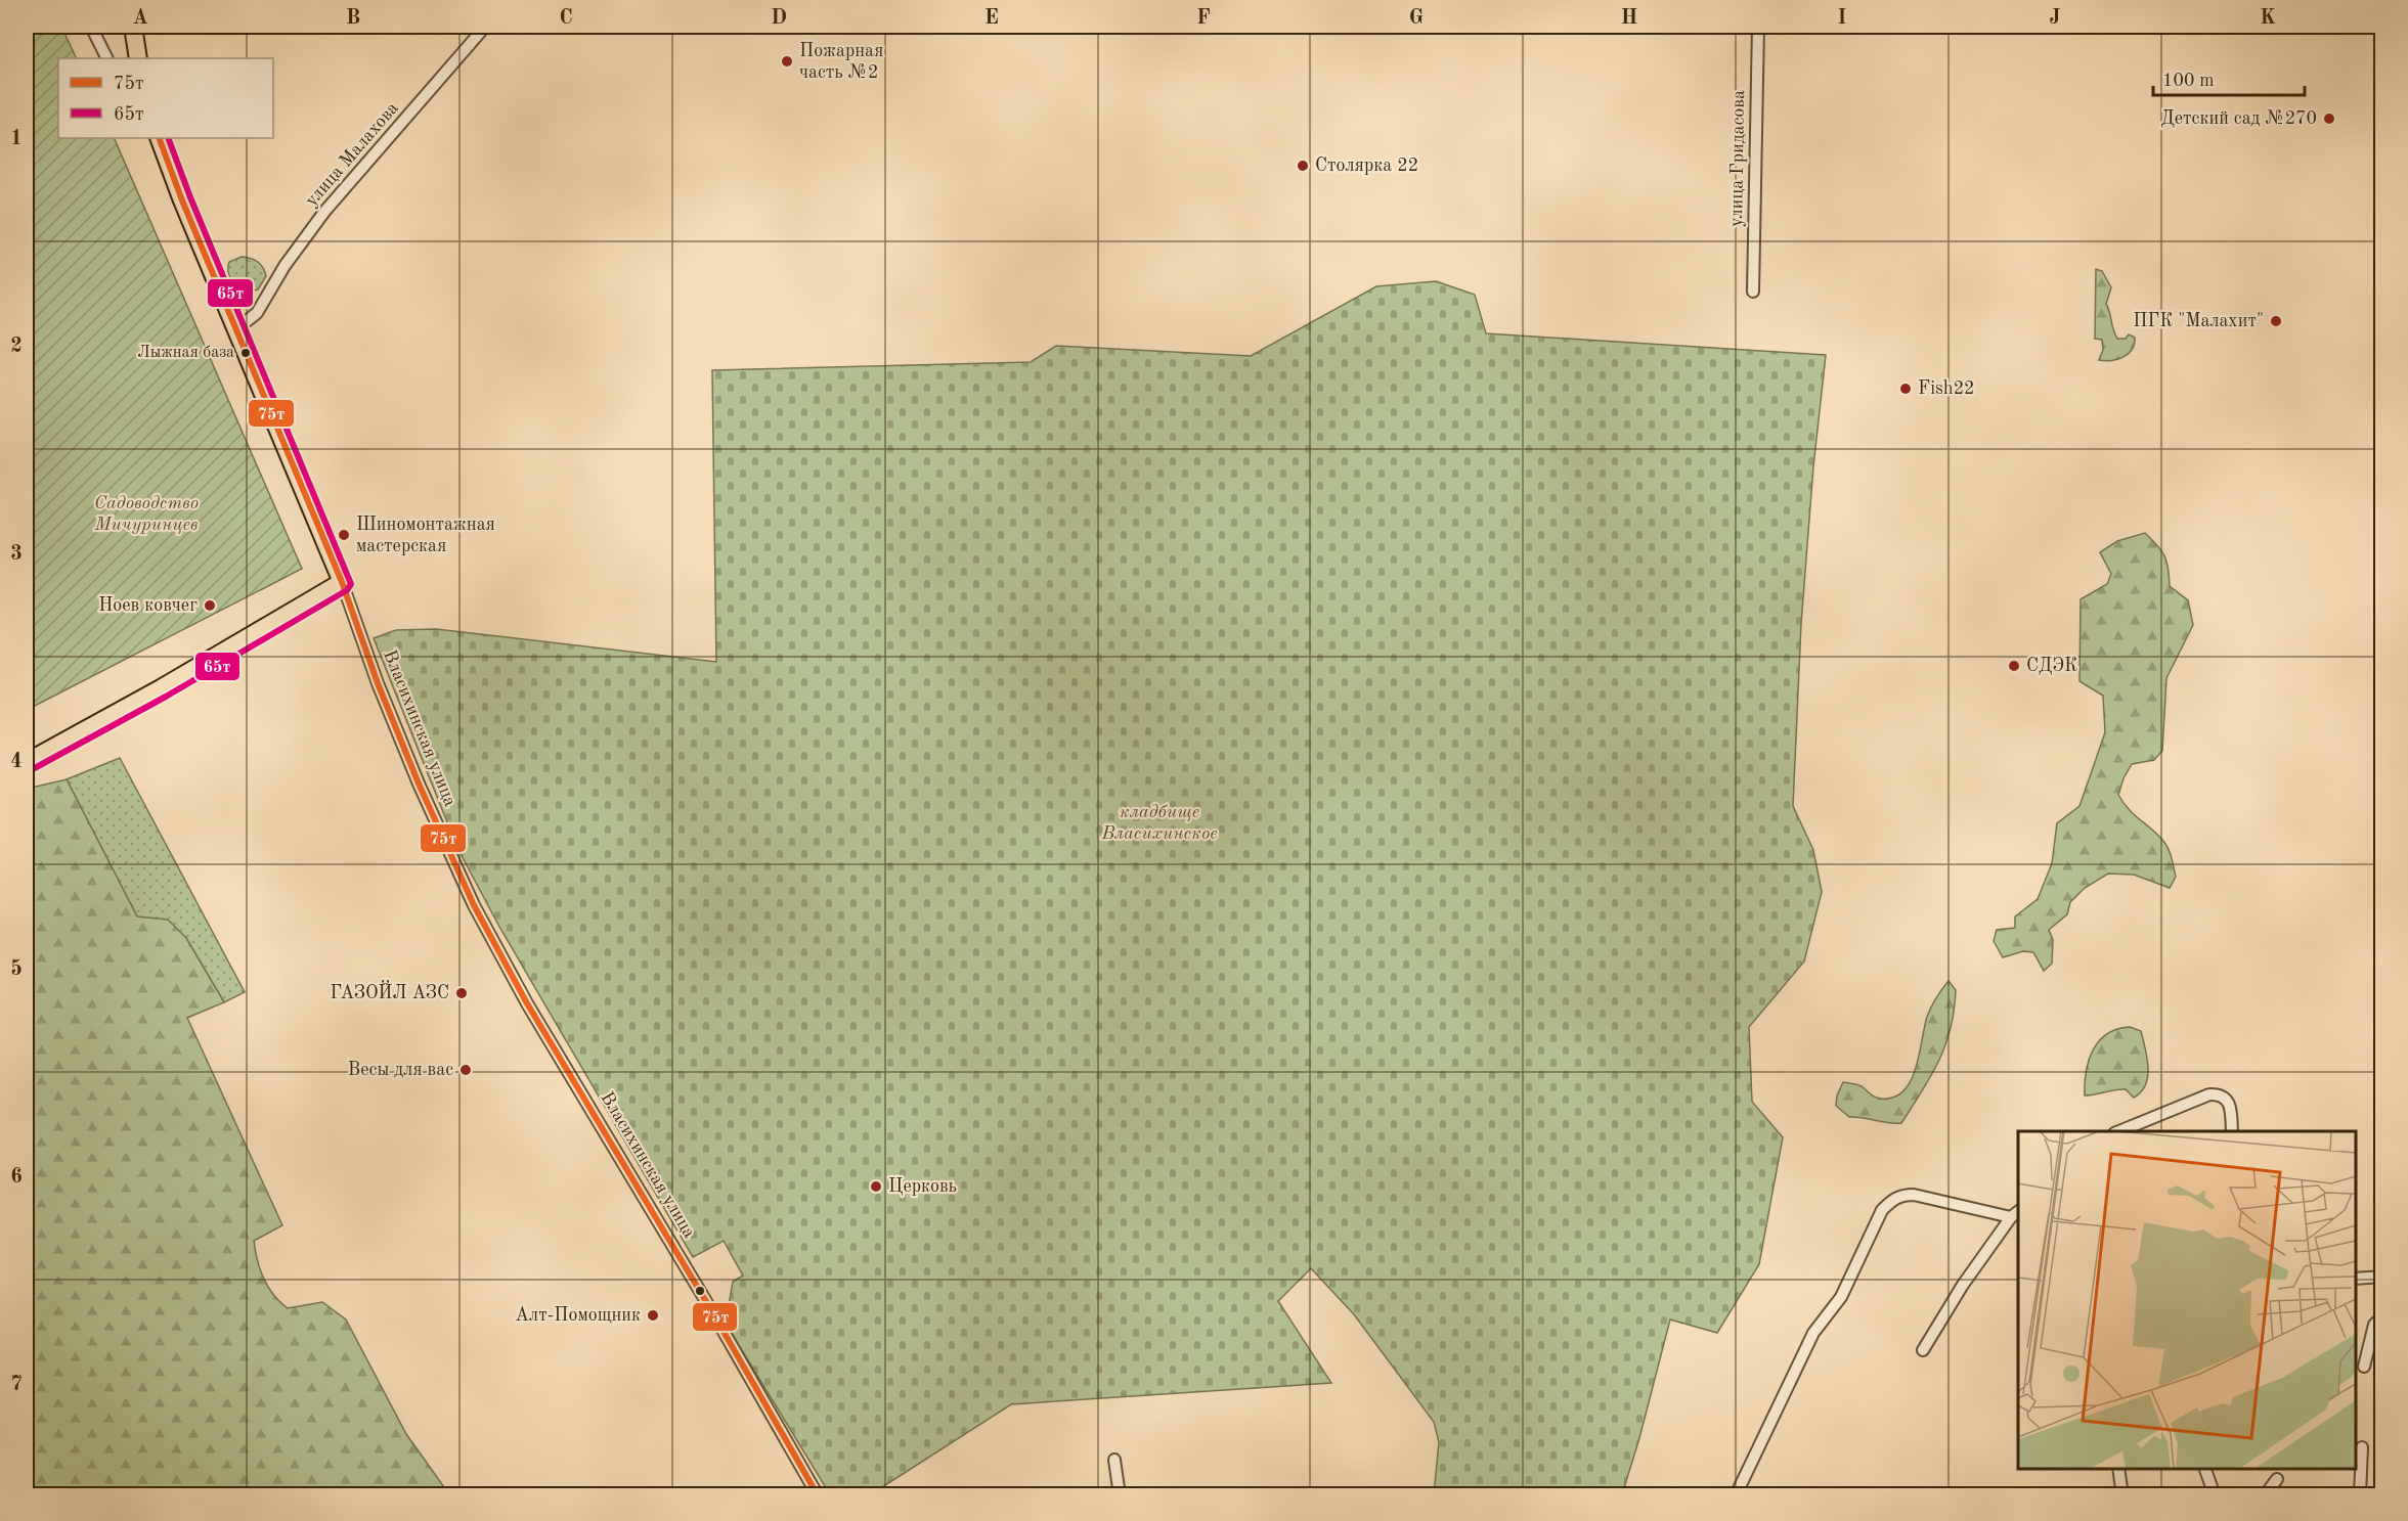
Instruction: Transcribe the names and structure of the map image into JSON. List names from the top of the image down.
{
  "streets": {
    "highway": ["Власихинская улица"],
    "street": ["улица Малахова", "улица Гридасова"]
  },
  "crossings": [
    ["улица Малахова", "Власихинская улица"]
  ],
  "parks": ["Садоводство Мичуринцев", "кладбище Власихинское"],
  "places": [
    "Пожарная часть №2",
    "Детский сад №270",
    "Столярка 22",
    "ПГК \"Малахит\"",
    "Лыжная база",
    "Fish22",
    "Шиномонтажная мастерская",
    "Ноев ковчег",
    "СДЭК",
    "ГАЗОЙЛ АЗС",
    "Весы для вас",
    "Церковь",
    "Алт-Помощник"
  ],
  "lines": ["transit line 75т", "transit line 65т"],
  "legend": ["75т", "65т"],
  "scale_bar": "100 m",
  "grid": {
    "columns": [
      "A",
      "B",
      "C",
      "D",
      "E",
      "F",
      "G",
      "H",
      "I",
      "J",
      "K"
    ],
    "rows": [
      "1",
      "2",
      "3",
      "4",
      "5",
      "6",
      "7"
    ]
  }
}
